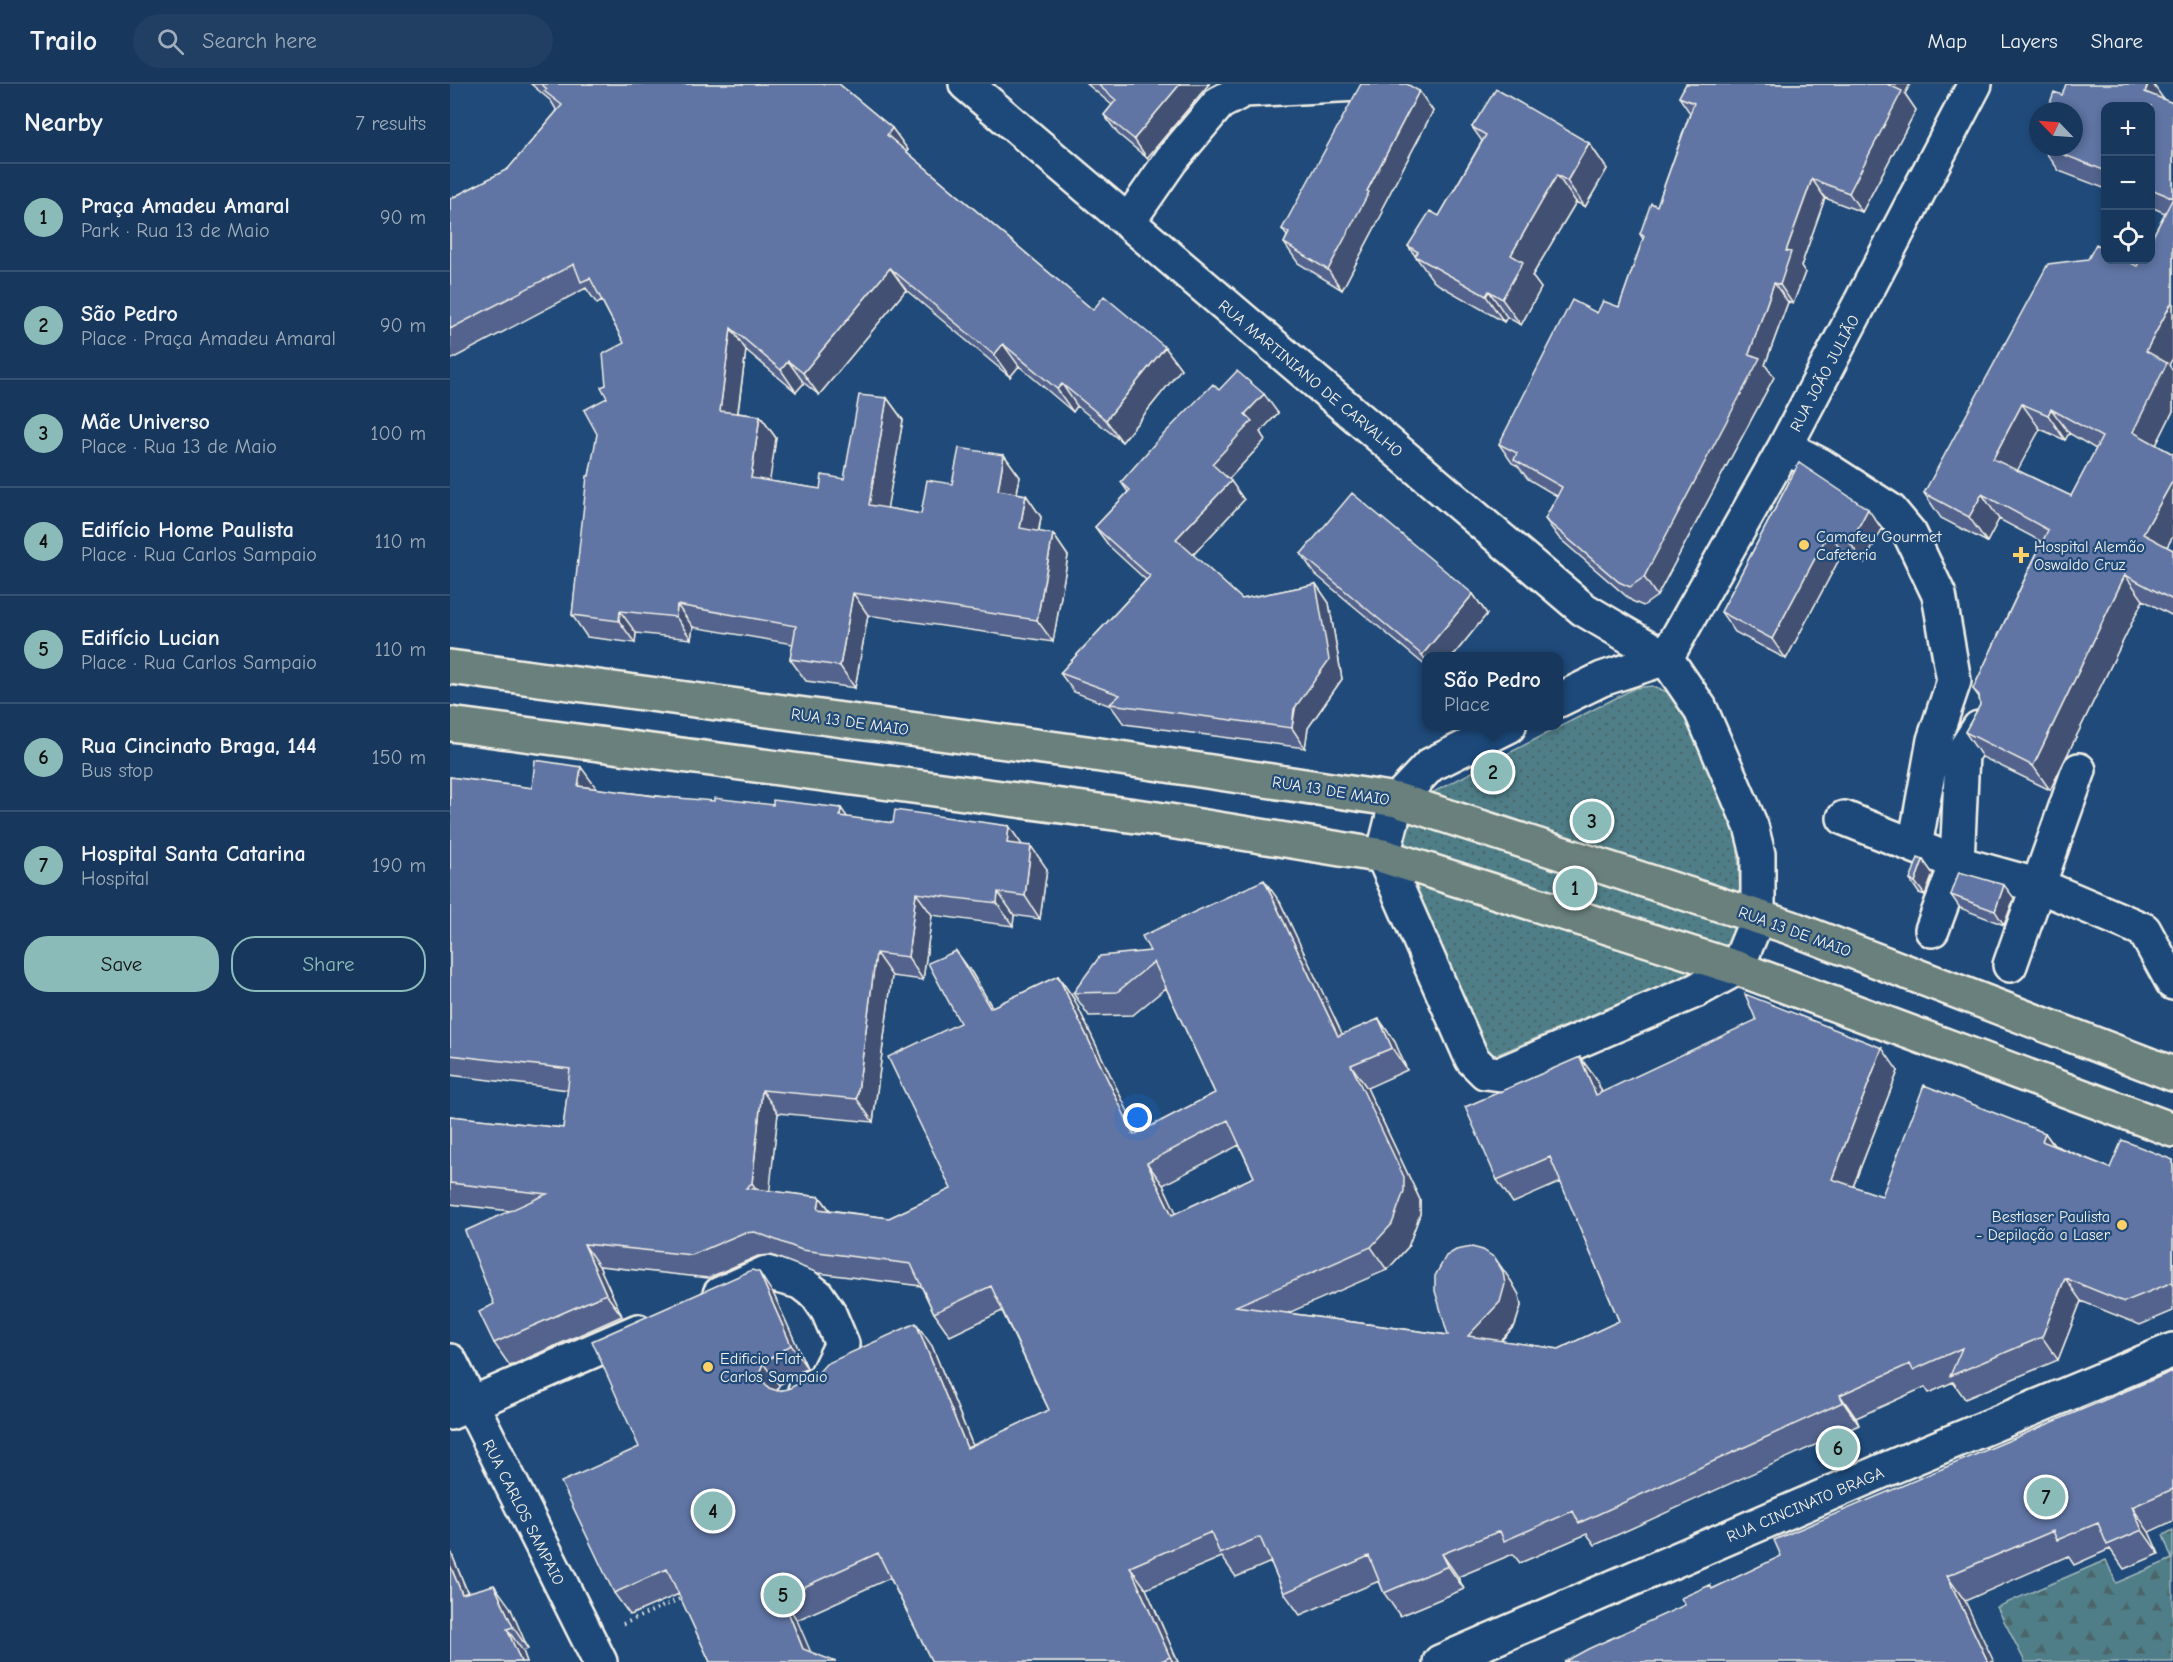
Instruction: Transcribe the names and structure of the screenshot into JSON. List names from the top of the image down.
{
  "streets": {
    "main road": ["RUA 13 DE MAIO"],
    "street": [
      "RUA JOÃO JULIÃO",
      "RUA MARTINIANO DE CARVALHO",
      "RUA CINCINATO BRAGA",
      "RUA CARLOS SAMPAIO"
    ]
  },
  "crossings": [
    ["RUA JOÃO JULIÃO", "RUA MARTINIANO DE CARVALHO"]
  ],
  "places": {
    "other": ["Camafeu Gourmet Cafeteria", "Bestlaser Paulista - Depilação a Laser", "Edificio Flat Carlos Sampaio"],
    "health": ["Hospital Alemão Oswaldo Cruz"]
  },
  "north": "top left",
  "page": {
    "header": "Trailo",
    "search": "Search here",
    "nav": ["Map", "Layers", "Share"],
    "heading": ["Nearby", "7 results"],
    "map_buttons": ["+", "−"],
    "list": [
      {
        "mark": "1",
        "name": "Praça Amadeu Amaral",
        "note": "Park · Rua 13 de Maio",
        "value": "90 m"
      },
      {
        "mark": "2",
        "name": "São Pedro",
        "note": "Place · Praça Amadeu Amaral",
        "value": "90 m"
      },
      {
        "mark": "3",
        "name": "Mãe Universo",
        "note": "Place · Rua 13 de Maio",
        "value": "100 m"
      },
      {
        "mark": "4",
        "name": "Edifício Home Paulista",
        "note": "Place · Rua Carlos Sampaio",
        "value": "110 m"
      },
      {
        "mark": "5",
        "name": "Edifício Lucian",
        "note": "Place · Rua Carlos Sampaio",
        "value": "110 m"
      },
      {
        "mark": "6",
        "name": "Rua Cincinato Braga, 144",
        "note": "Bus stop",
        "value": "150 m"
      },
      {
        "mark": "7",
        "name": "Hospital Santa Catarina",
        "note": "Hospital",
        "value": "190 m"
      }
    ],
    "popup": ["São Pedro", "Place"],
    "pins": [
      "2",
      "3",
      "1",
      "6",
      "7",
      "4",
      "5"
    ],
    "buttons": ["Save", "Share"]
  }
}
